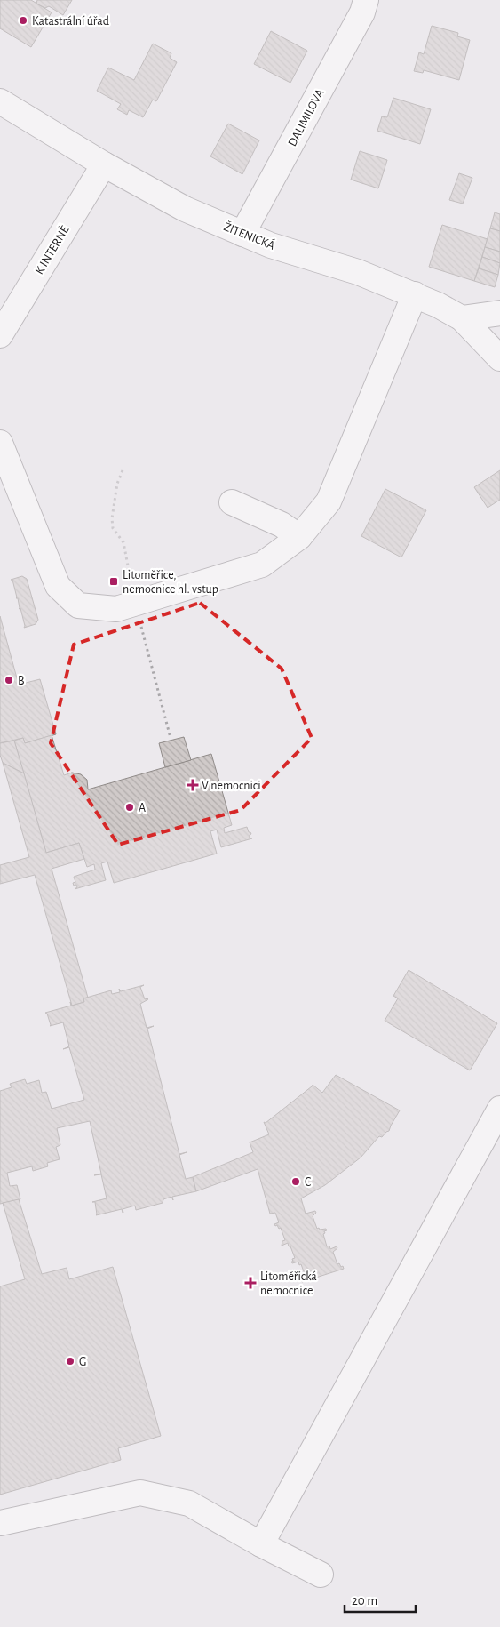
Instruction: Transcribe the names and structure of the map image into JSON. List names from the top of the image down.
{
  "streets": {
    "street": ["DALIMILOVA", "ŽITENICKÁ", "K INTERNĚ"]
  },
  "crossings": [
    ["DALIMILOVA", "ŽITENICKÁ"],
    ["ŽITENICKÁ", "K INTERNĚ"]
  ],
  "places": {
    "other": [
      "Katastrální úřad",
      "B",
      "A",
      "C",
      "G"
    ],
    "transit": ["Litoměřice, nemocnice hl. vstup"],
    "health": ["V nemocnici", "Litoměřická nemocnice"]
  },
  "scale_bar": "20 m"
}
